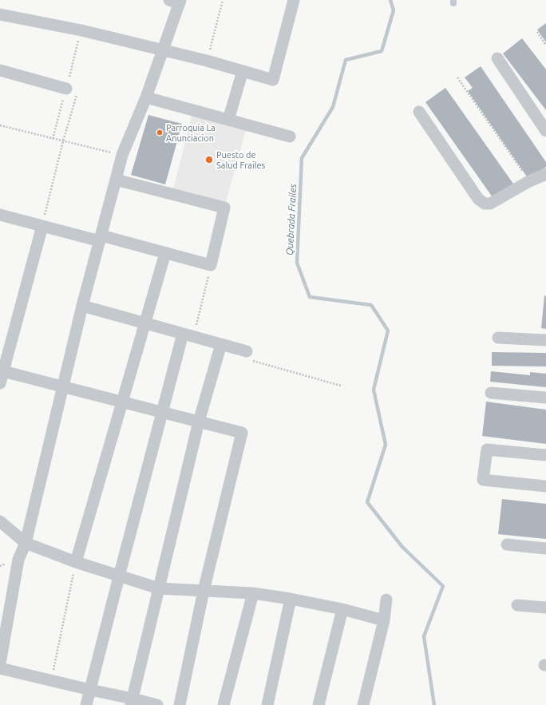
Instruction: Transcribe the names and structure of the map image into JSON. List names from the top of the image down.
{
  "water": ["Quebrada Frailes"],
  "places": ["Parroquia La Anunciacion", "Puesto de Salud Frailes"]
}
